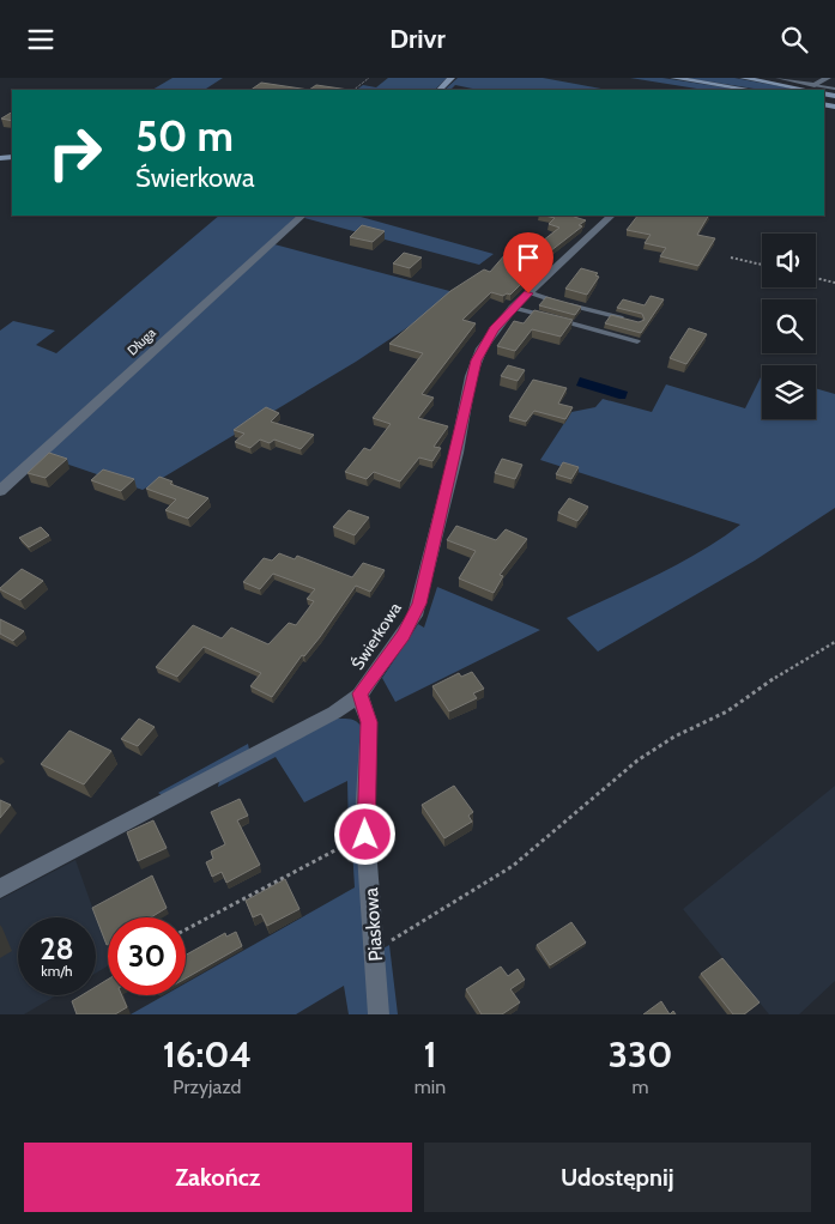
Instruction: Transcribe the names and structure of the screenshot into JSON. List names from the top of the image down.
{
  "streets": {
    "street": ["Długa", "Świerkowa", "Piaskowa"]
  },
  "crossings": [
    ["Świerkowa", "Piaskowa"]
  ],
  "page": {
    "header": "Drivr",
    "turn": ["50 m", "Świerkowa"],
    "speed": "28 km/h",
    "limit": "30",
    "eta": [
      "16:04",
      "Przyjazd",
      "1",
      "min",
      "330",
      "m"
    ],
    "buttons": ["Zakończ", "Udostępnij"]
  }
}
